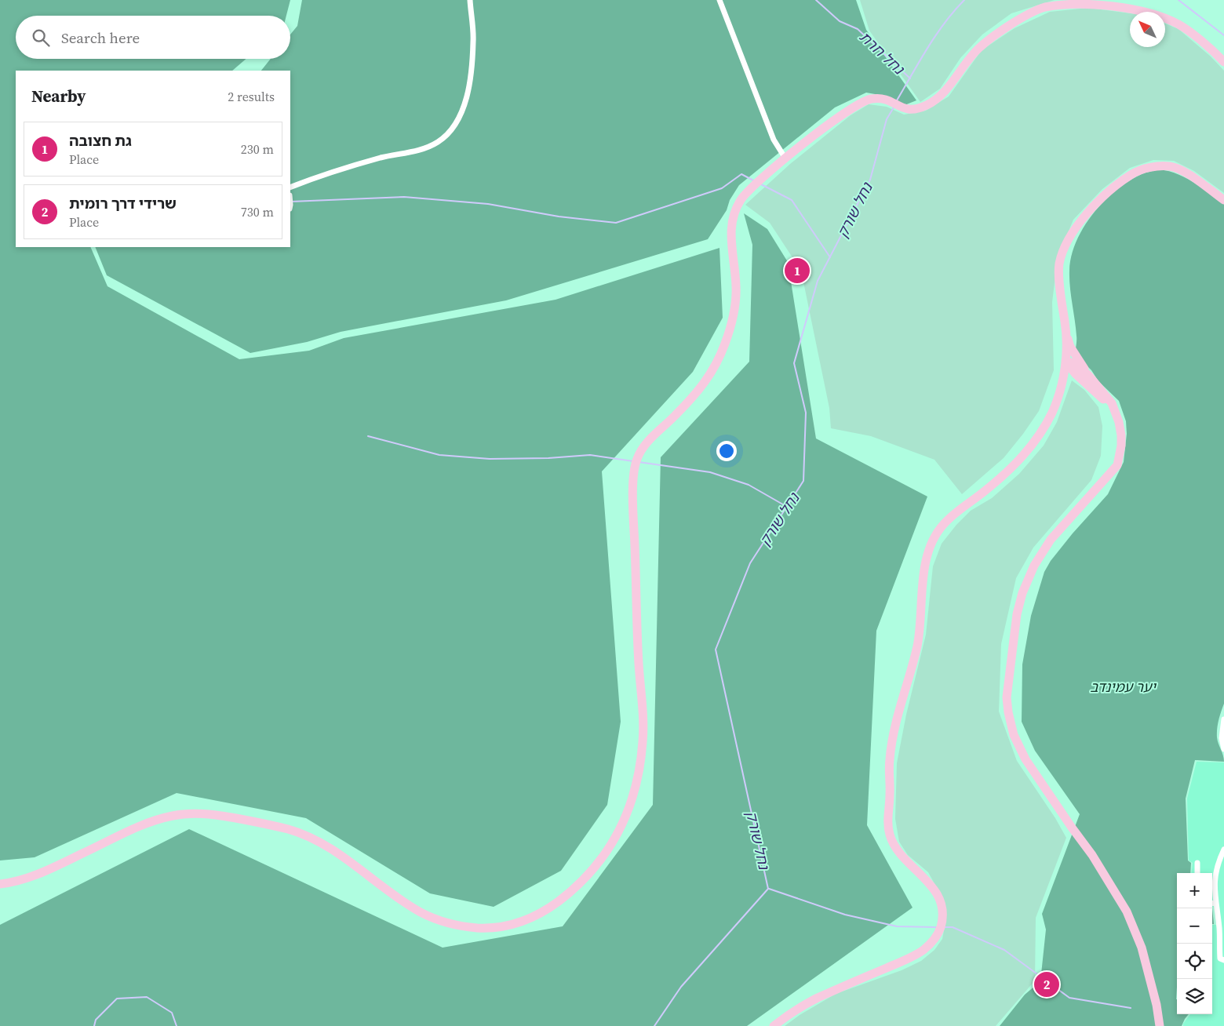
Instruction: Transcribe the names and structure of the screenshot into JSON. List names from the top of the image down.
{
  "water": ["נחל חרת", "נחל שורק"],
  "parks": ["יער עמינדב"],
  "north": "top left",
  "page": {
    "search": "Search here",
    "heading": ["Nearby", "2 results"],
    "list": [
      {
        "mark": "1",
        "name": "גת חצובה",
        "note": "Place",
        "value": "230 m"
      },
      {
        "mark": "2",
        "name": "שרידי דרך רומית",
        "note": "Place",
        "value": "730 m"
      }
    ],
    "pins": ["1", "2"],
    "map_buttons": ["+", "−"]
  }
}
